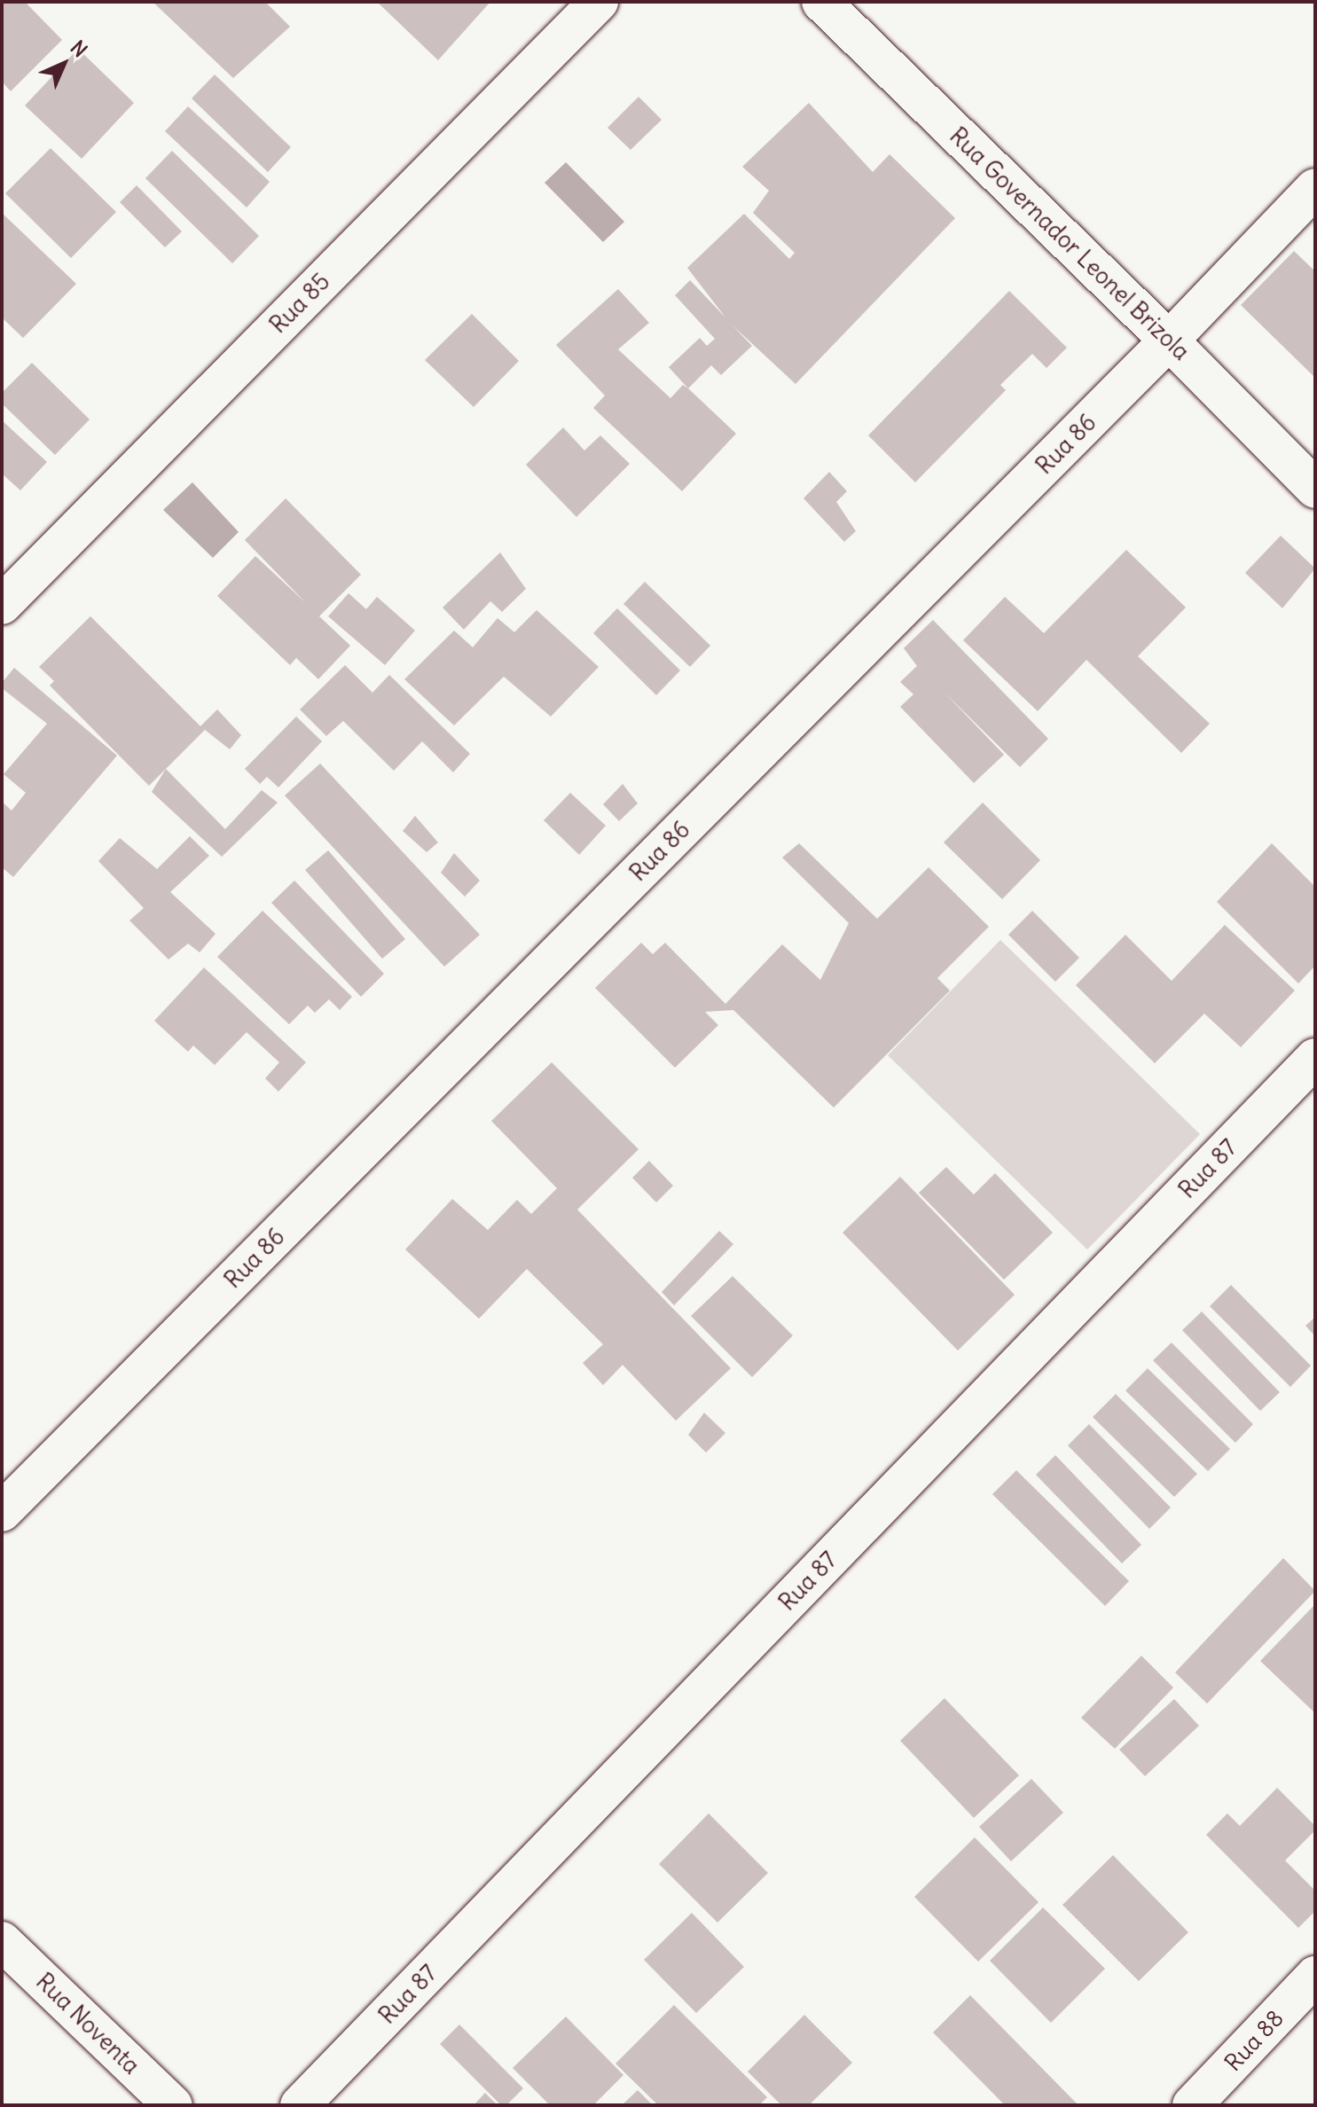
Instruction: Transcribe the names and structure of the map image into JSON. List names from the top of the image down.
{
  "streets": {
    "street": [
      "Rua Governador Leonel Brizola",
      "Rua 85",
      "Rua 86",
      "Rua 87",
      "Rua Noventa",
      "Rua 88"
    ]
  },
  "crossings": [
    ["Rua Governador Leonel Brizola", "Rua 86"]
  ],
  "north": "top right"
}
